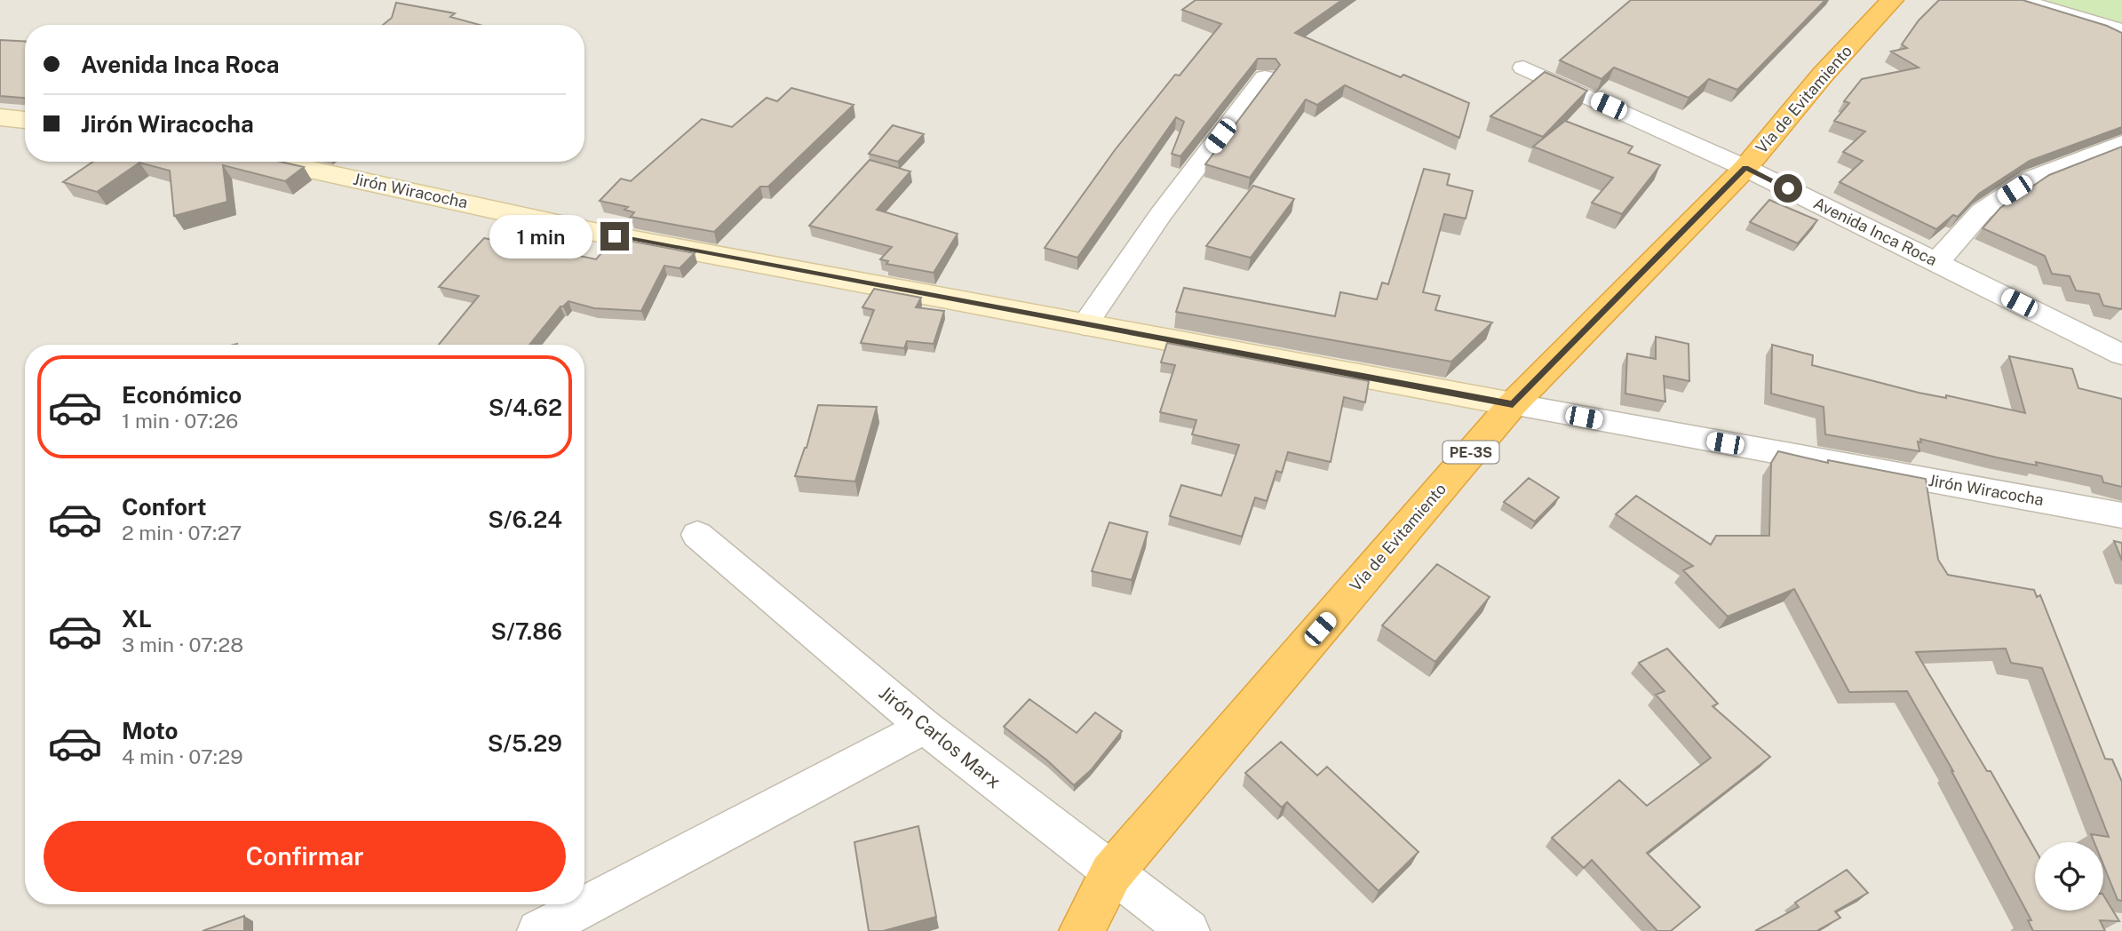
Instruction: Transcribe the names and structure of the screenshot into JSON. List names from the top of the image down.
{
  "streets": {
    "highway": ["Vía de Evitamiento", "PE-3S"],
    "street": ["Jirón Wiracocha", "Avenida Inca Roca", "Jirón Carlos Marx"]
  },
  "crossings": [
    ["Vía de Evitamiento", "Jirón Wiracocha"],
    ["Vía de Evitamiento", "Avenida Inca Roca"],
    ["Vía de Evitamiento", "Jirón Carlos Marx"]
  ],
  "page": {
    "banner": ["Avenida Inca Roca", "Jirón Wiracocha"],
    "bubble": "1 min",
    "list": [
      {
        "name": "Económico",
        "note": "1 min · 07:26",
        "value": "S/4.62"
      },
      {
        "name": "Confort",
        "note": "2 min · 07:27",
        "value": "S/6.24"
      },
      {
        "name": "XL",
        "note": "3 min · 07:28",
        "value": "S/7.86"
      },
      {
        "name": "Moto",
        "note": "4 min · 07:29",
        "value": "S/5.29"
      }
    ],
    "buttons": "Confirmar"
  }
}
